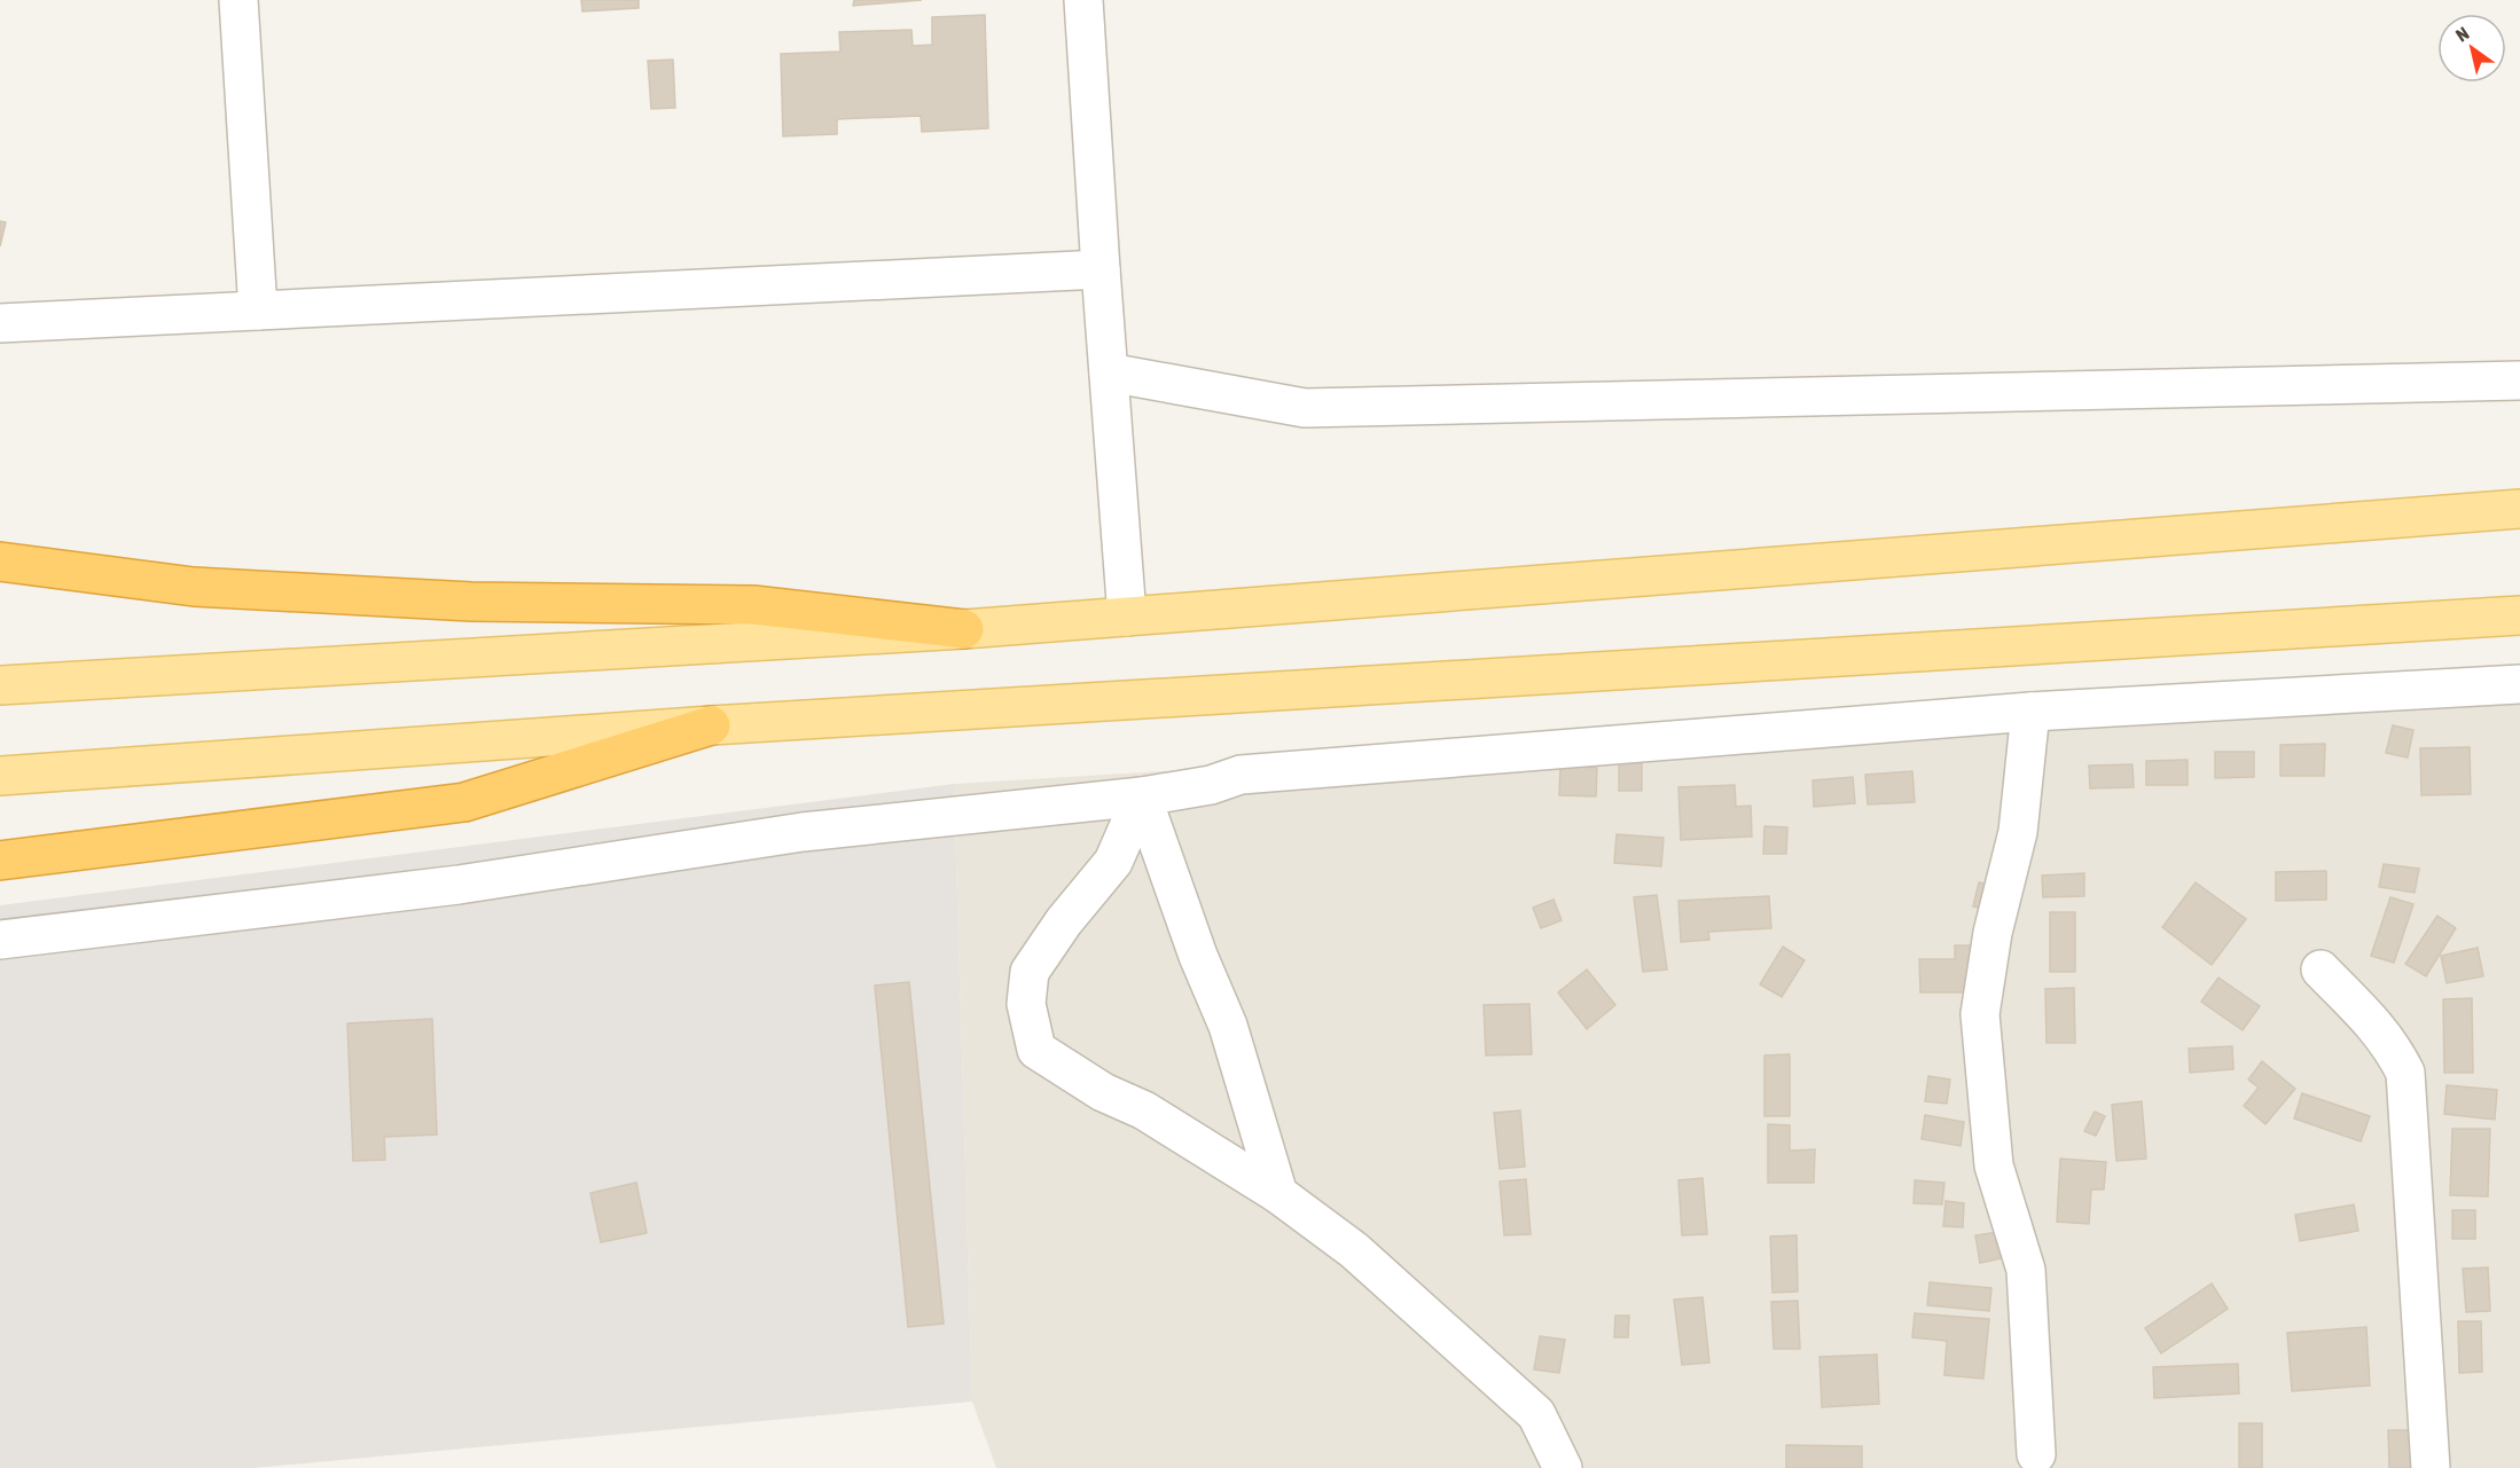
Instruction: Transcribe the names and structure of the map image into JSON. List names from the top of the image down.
{
  "north": "top left"
}
